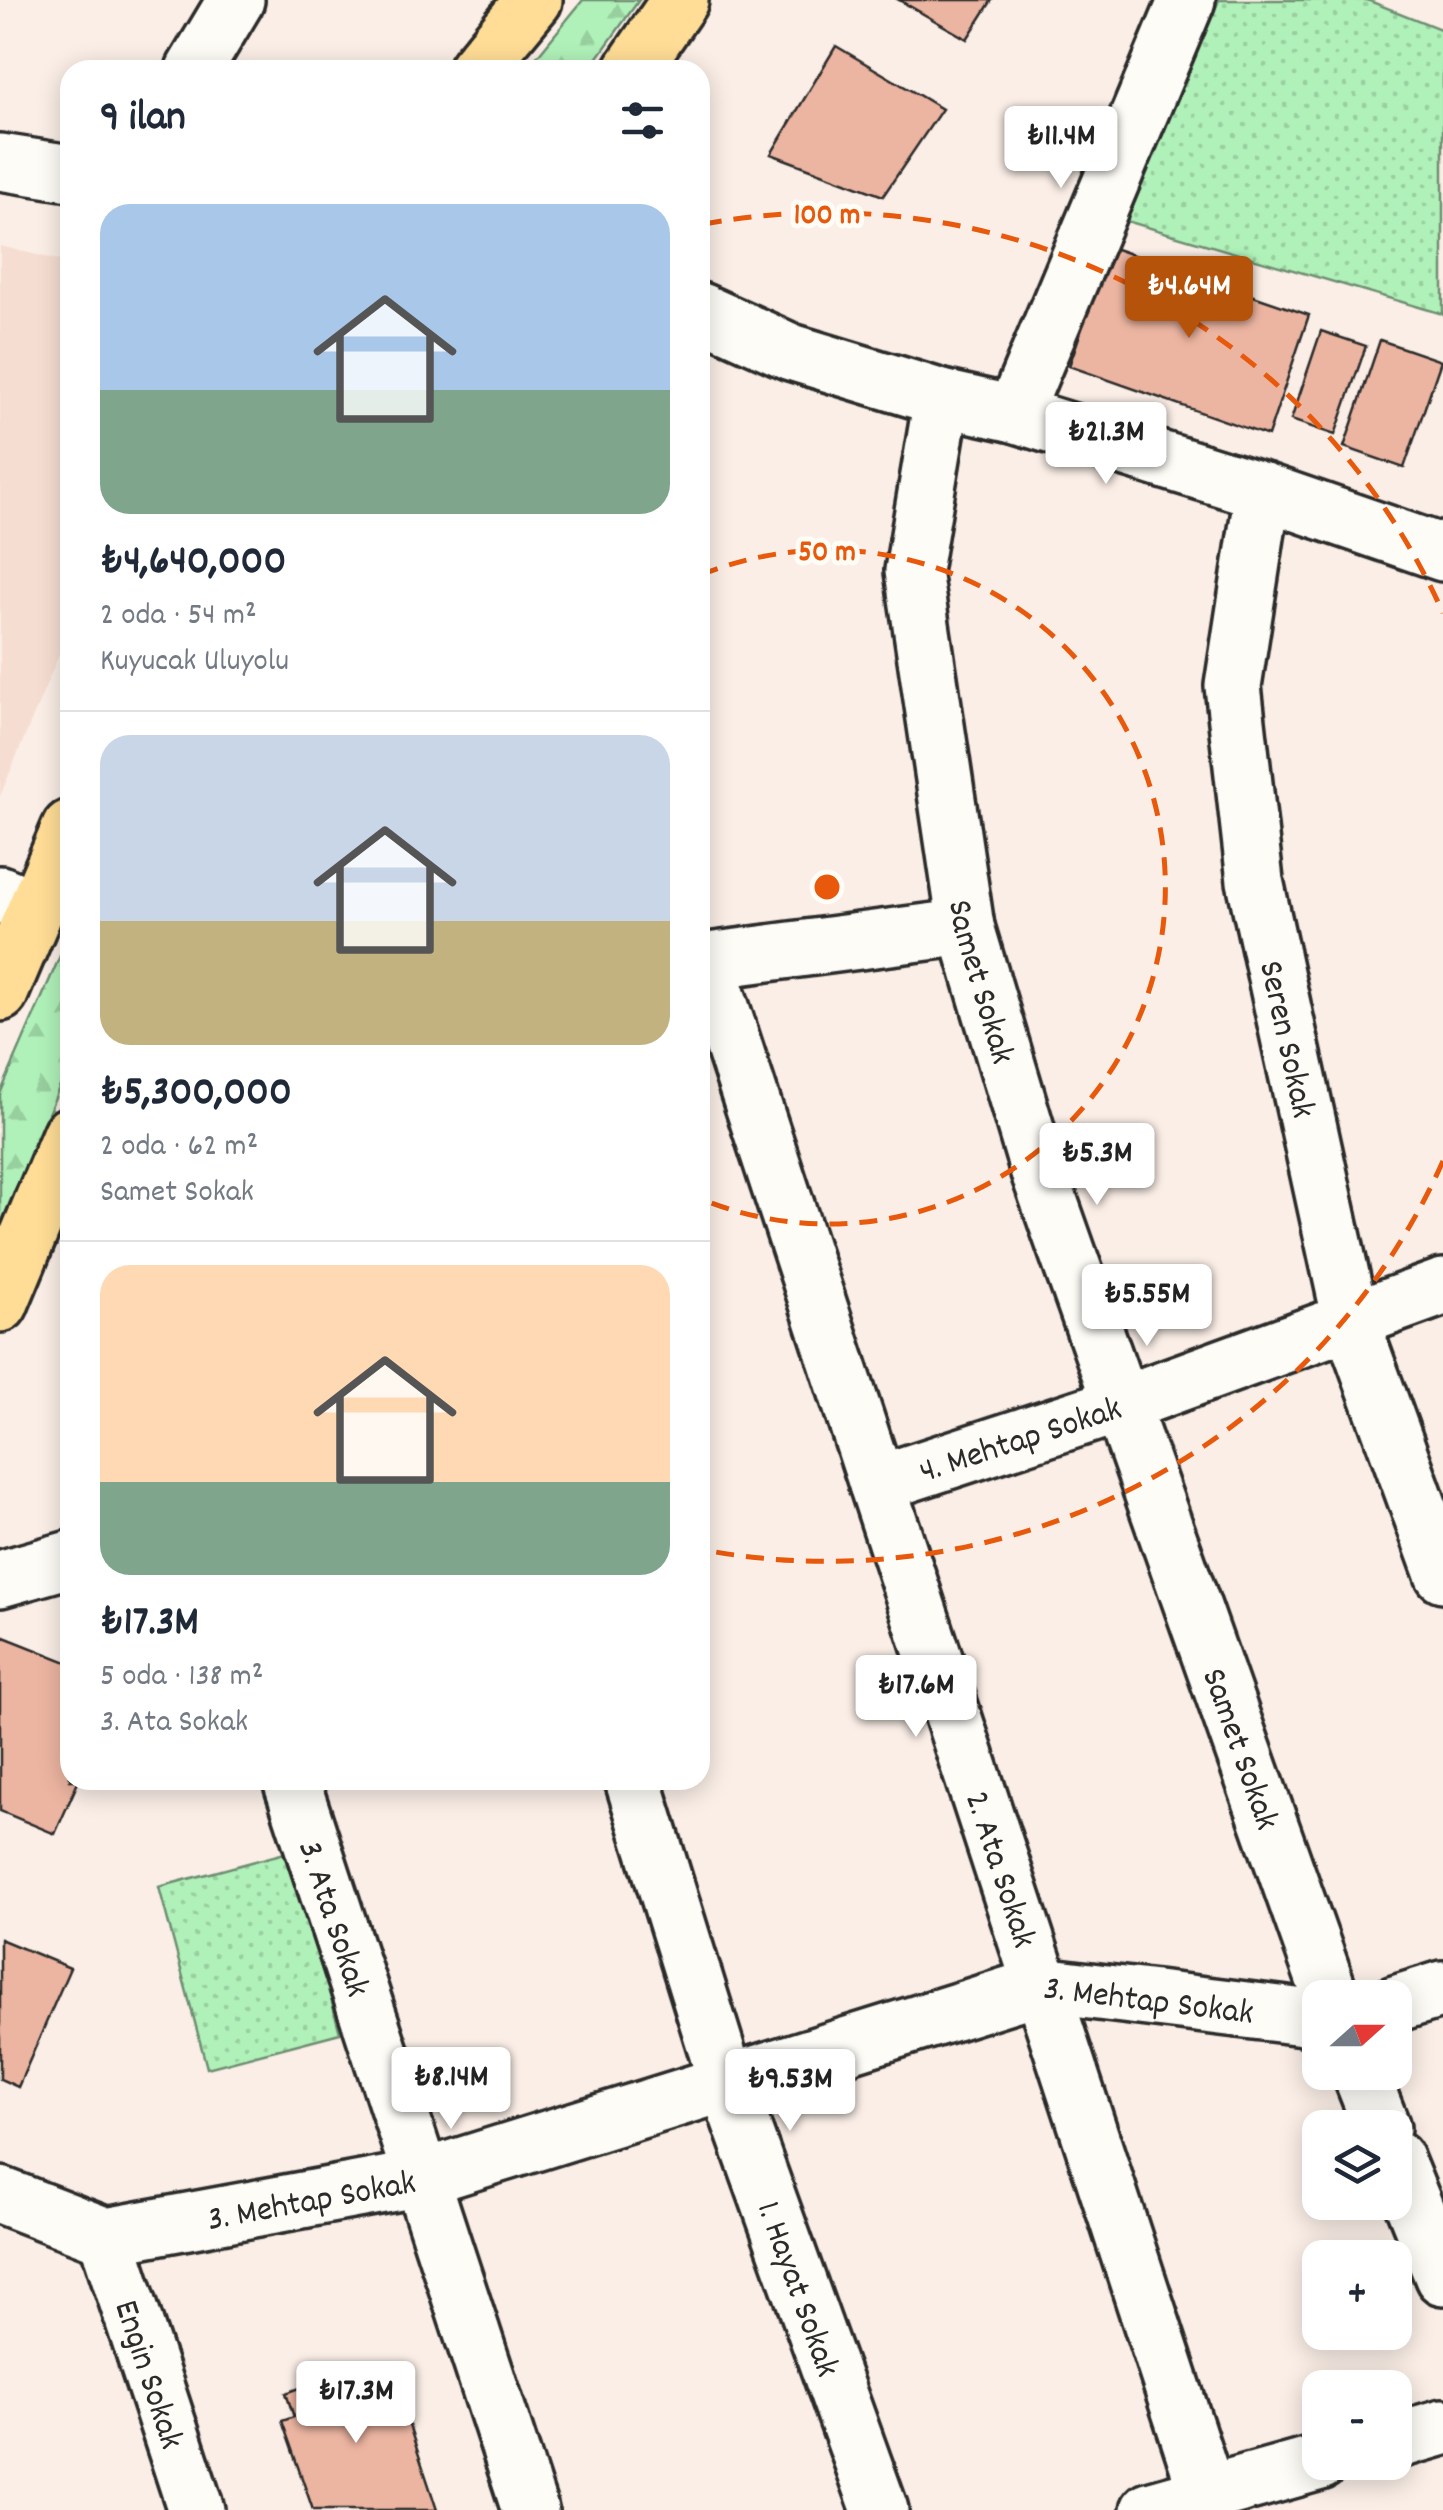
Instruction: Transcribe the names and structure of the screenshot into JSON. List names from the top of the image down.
{
  "streets": {
    "street": [
      "Samet Sokak",
      "Seren Sokak",
      "4. Mehtap Sokak",
      "2. Ata Sokak",
      "3. Ata Sokak",
      "3. Mehtap Sokak",
      "1. Hayat Sokak",
      "Engin Sokak"
    ]
  },
  "crossings": [
    ["Samet Sokak", "4. Mehtap Sokak"],
    ["Seren Sokak", "4. Mehtap Sokak"],
    ["4. Mehtap Sokak", "2. Ata Sokak"],
    ["2. Ata Sokak", "3. Mehtap Sokak"],
    ["3. Ata Sokak", "3. Mehtap Sokak"],
    ["3. Mehtap Sokak", "1. Hayat Sokak"],
    ["3. Mehtap Sokak", "Engin Sokak"]
  ],
  "north": "right",
  "page": {
    "heading": "9 ilan",
    "price": [
      "₺11.4M",
      "₺4.64M",
      "₺21.3M",
      "₺5.3M",
      "₺5.55M",
      "₺17.6M",
      "₺8.14M",
      "₺9.53M",
      "₺17.3M"
    ],
    "list": [
      {
        "name": "₺4,640,000",
        "note": "2 oda · 54 m² · Kuyucak Uluyolu"
      },
      {
        "name": "₺5,300,000",
        "note": "2 oda · 62 m² · Samet Sokak"
      },
      {
        "name": "₺17.3M",
        "note": "5 oda · 138 m² · 3. Ata Sokak"
      }
    ],
    "map_buttons": ["+", "−"]
  },
  "rings": ["100 m", "50 m"]
}
